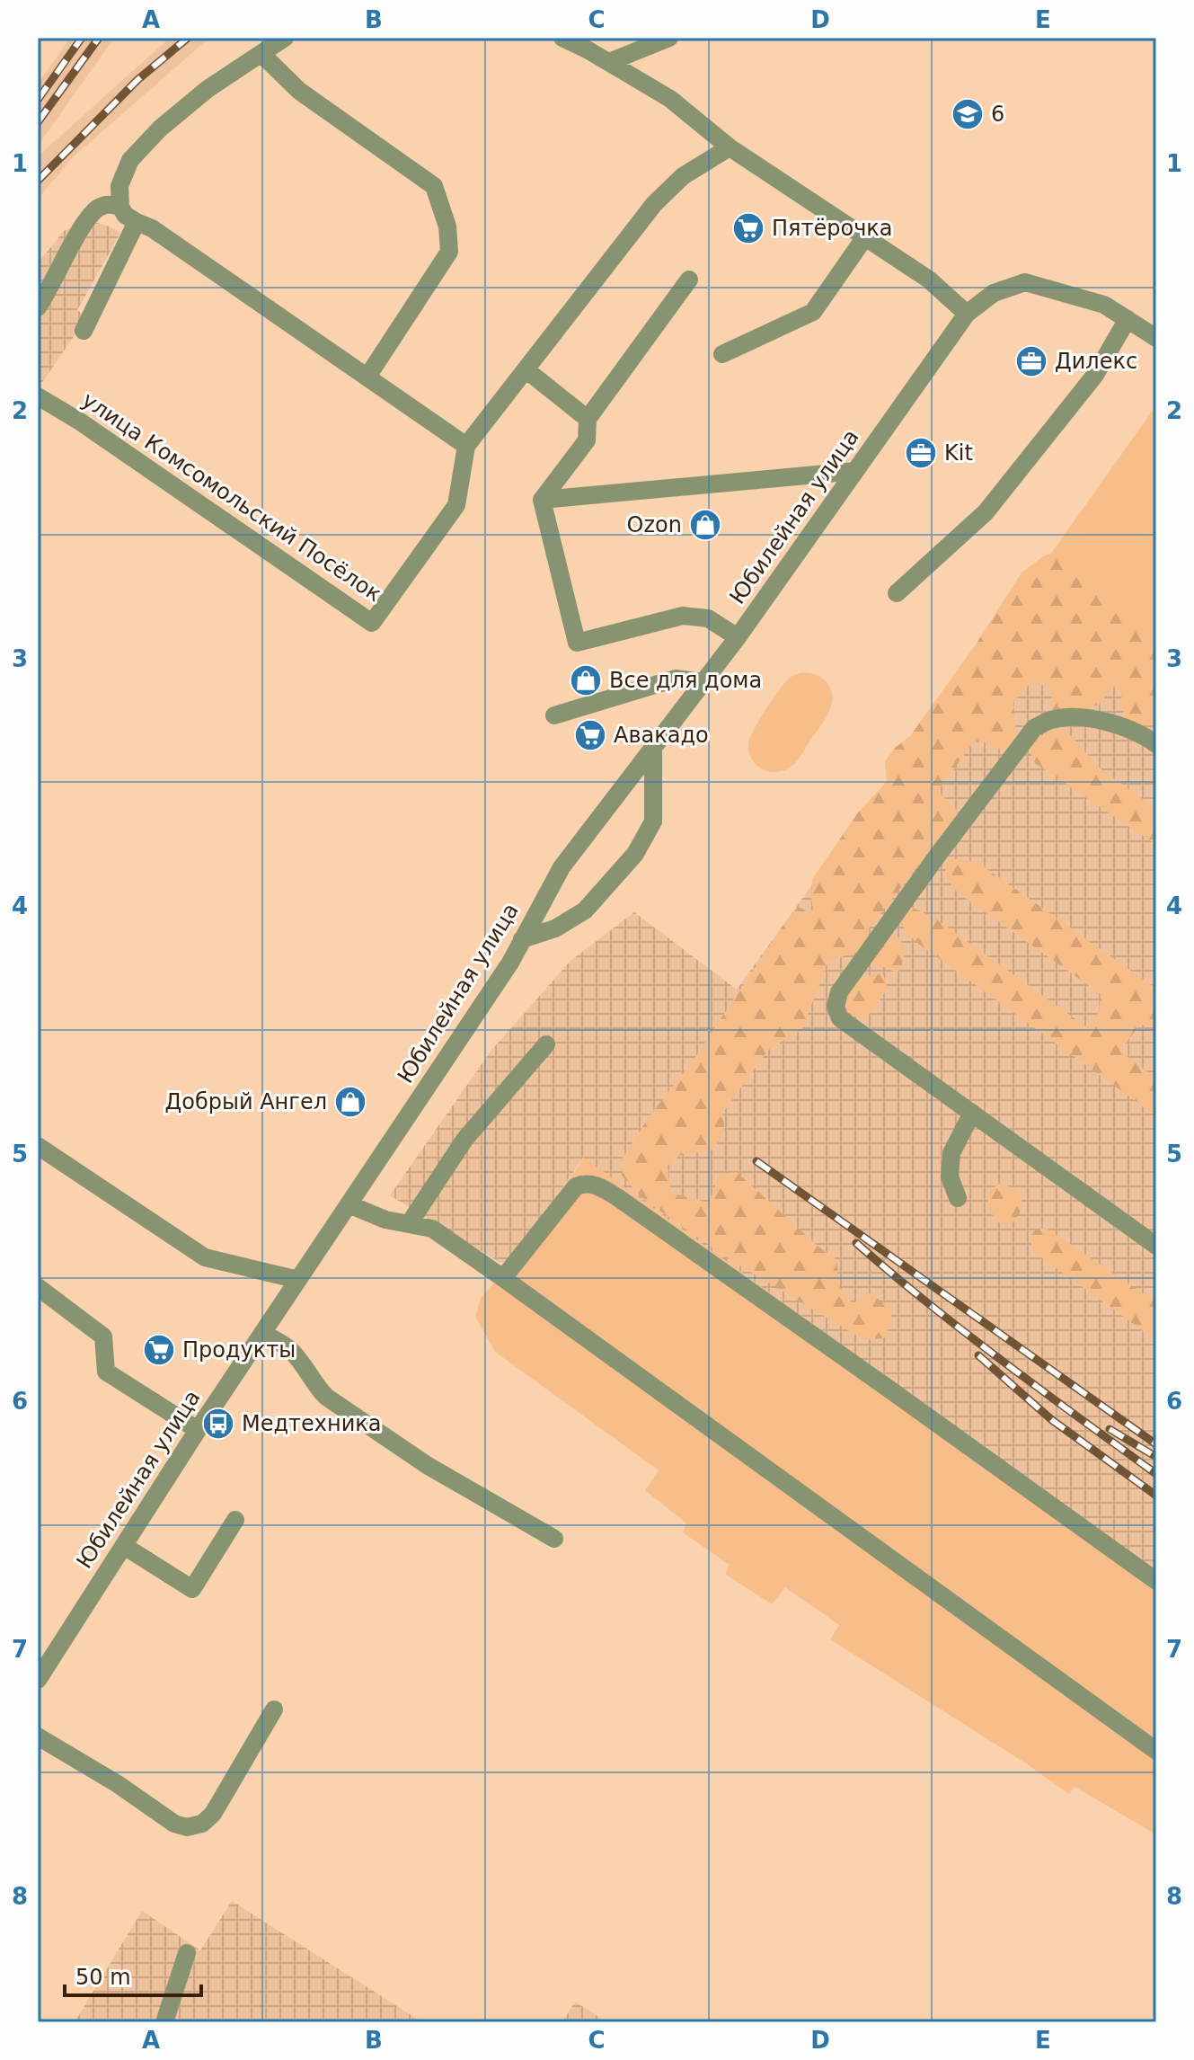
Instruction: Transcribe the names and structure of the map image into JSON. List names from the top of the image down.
{
  "streets": {
    "street": ["улица Комсомольский Посёлок", "Юбилейная улица"]
  },
  "places": {
    "school or university": ["6"],
    "supermarket": ["Пятёрочка", "Авакадо", "Продукты"],
    "office": ["Дилекс", "Kit"],
    "shop": ["Ozon", "Все для дома", "Добрый Ангел"],
    "bus stop": ["Медтехника"]
  },
  "scale_bar": "50 m",
  "grid": {
    "columns": [
      "A",
      "B",
      "C",
      "D",
      "E"
    ],
    "rows": [
      "1",
      "2",
      "3",
      "4",
      "5",
      "6",
      "7",
      "8"
    ]
  }
}
